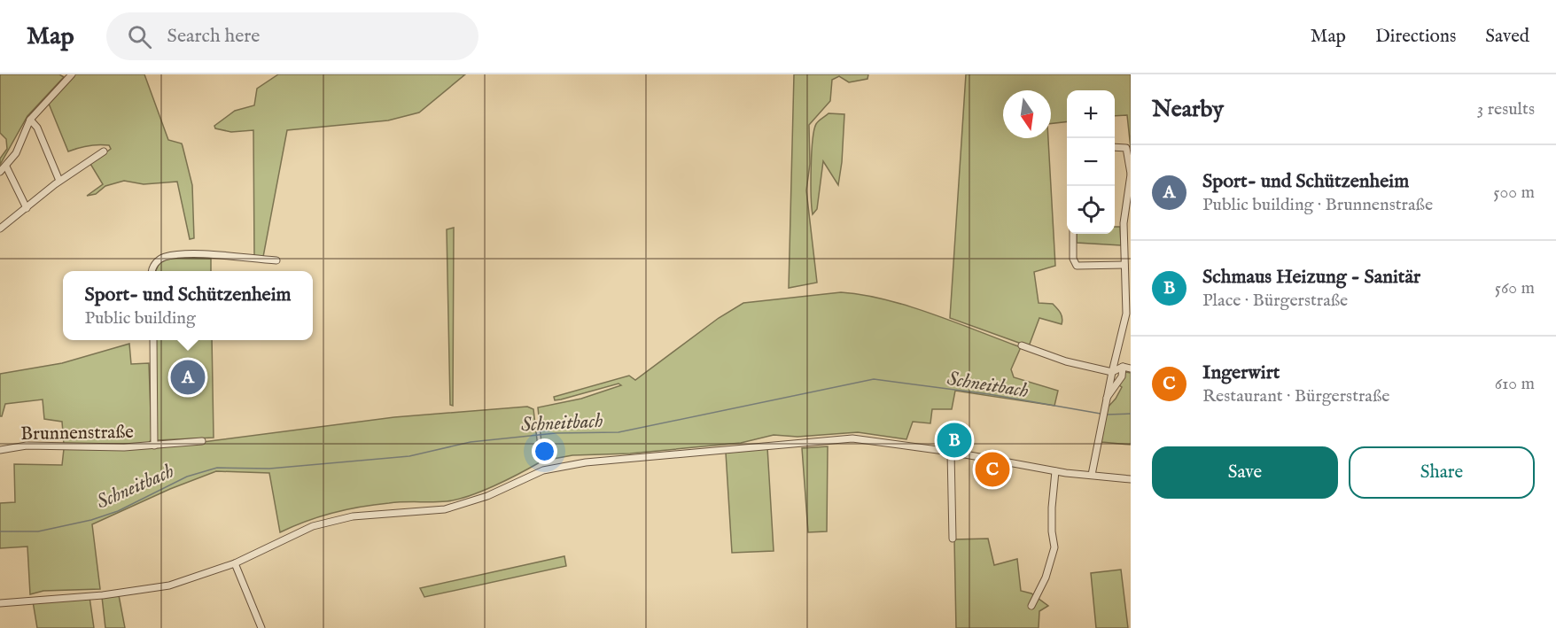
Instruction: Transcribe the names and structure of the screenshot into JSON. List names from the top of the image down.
{
  "streets": {
    "street": ["Brunnenstraße"]
  },
  "water": ["Schneitbach"],
  "north": "bottom",
  "page": {
    "header": "Map",
    "search": "Search here",
    "nav": ["Map", "Directions", "Saved"],
    "heading": ["Nearby", "3 results"],
    "map_buttons": ["+", "−"],
    "list": [
      {
        "mark": "A",
        "name": "Sport- und Schützenheim",
        "note": "Public building · Brunnenstraße",
        "value": "500 m"
      },
      {
        "mark": "B",
        "name": "Schmaus Heizung - Sanitär",
        "note": "Place · Bürgerstraße",
        "value": "560 m"
      },
      {
        "mark": "C",
        "name": "Ingerwirt",
        "note": "Restaurant · Bürgerstraße",
        "value": "610 m"
      }
    ],
    "popup": ["Sport- und Schützenheim", "Public building"],
    "pins": ["A", "B", "C"],
    "buttons": ["Save", "Share"]
  }
}
